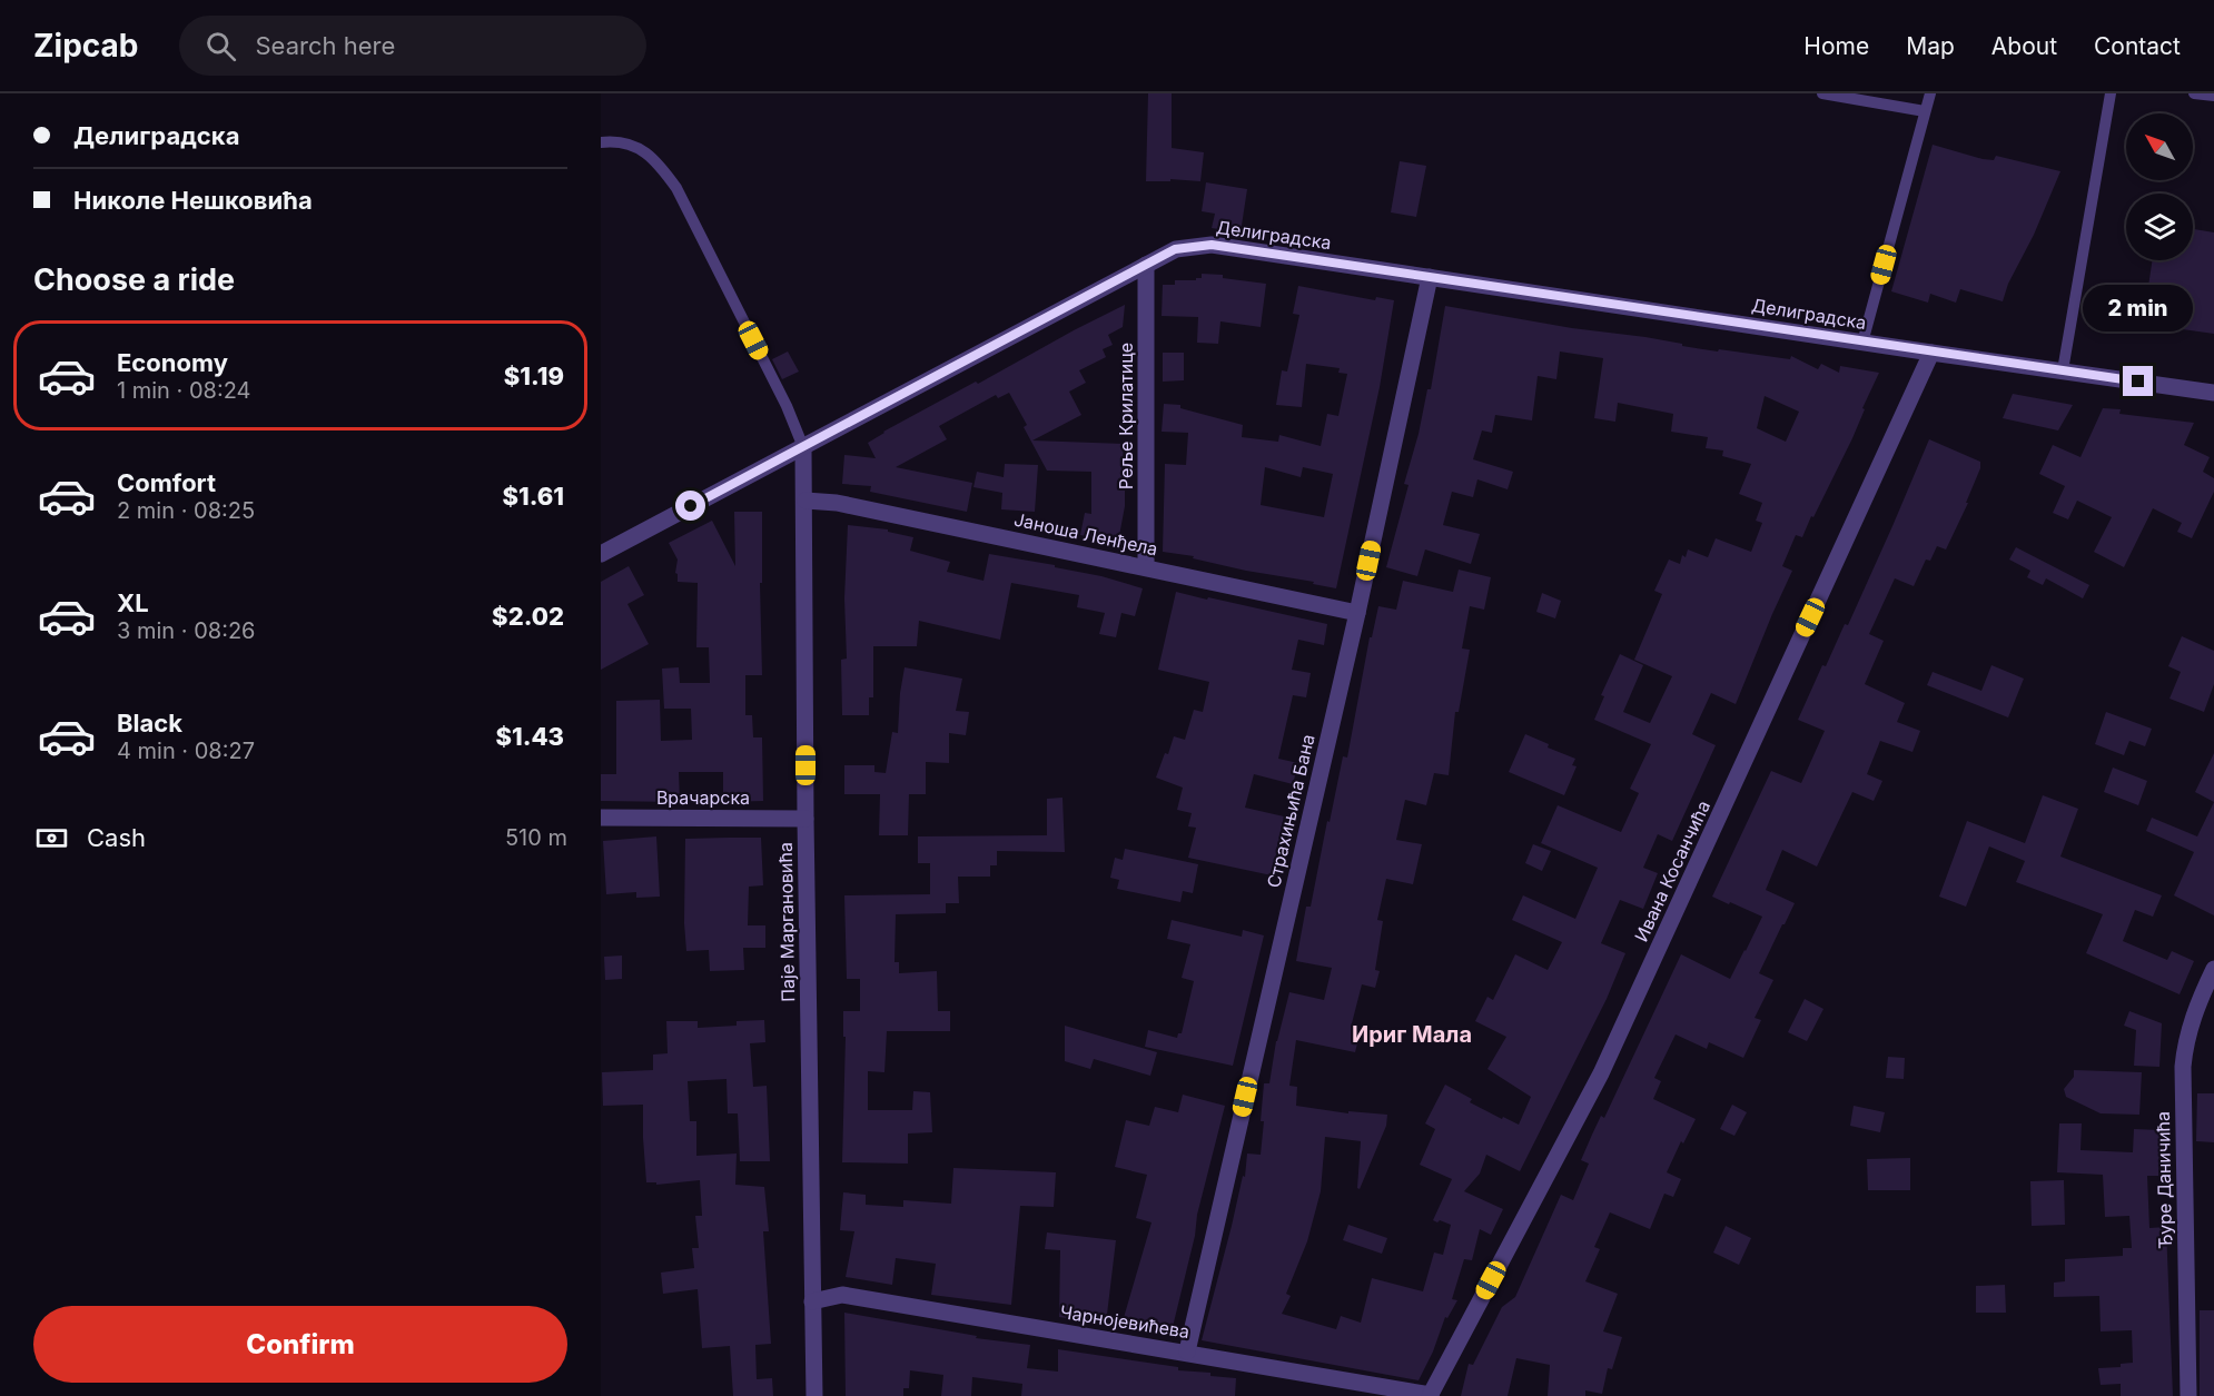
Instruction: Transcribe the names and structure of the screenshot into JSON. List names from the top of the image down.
{
  "streets": {
    "street": [
      "Делиградска",
      "Реље Крилатице",
      "Јаноша Ленђела",
      "Врачарска",
      "Страхињића Бана",
      "Ивана Косанчића",
      "Паје Маргановића",
      "Ђуре Даничића",
      "Чарнојевићева"
    ]
  },
  "crossings": [
    ["Делиградска", "Реље Крилатице"],
    ["Делиградска", "Страхињића Бана"],
    ["Делиградска", "Ивана Косанчића"],
    ["Делиградска", "Паје Маргановића"],
    ["Реље Крилатице", "Јаноша Ленђела"],
    ["Јаноша Ленђела", "Страхињића Бана"],
    ["Јаноша Ленђела", "Паје Маргановића"],
    ["Врачарска", "Паје Маргановића"],
    ["Страхињића Бана", "Чарнојевићева"],
    ["Ивана Косанчића", "Чарнојевићева"],
    ["Паје Маргановића", "Чарнојевићева"]
  ],
  "districts": ["Ириг Мала"],
  "north": "top left",
  "page": {
    "header": "Zipcab",
    "search": "Search here",
    "nav": [
      "Home",
      "Map",
      "About",
      "Contact"
    ],
    "banner": ["Делиградска", "Николе Нешковића"],
    "heading": "Choose a ride",
    "bubble": "2 min",
    "list": [
      {
        "name": "Economy",
        "note": "1 min · 08:24",
        "value": "$1.19"
      },
      {
        "name": "Comfort",
        "note": "2 min · 08:25",
        "value": "$1.61"
      },
      {
        "name": "XL",
        "note": "3 min · 08:26",
        "value": "$2.02"
      },
      {
        "name": "Black",
        "note": "4 min · 08:27",
        "value": "$1.43"
      }
    ],
    "pay": ["Cash", "510 m"],
    "buttons": "Confirm"
  }
}
